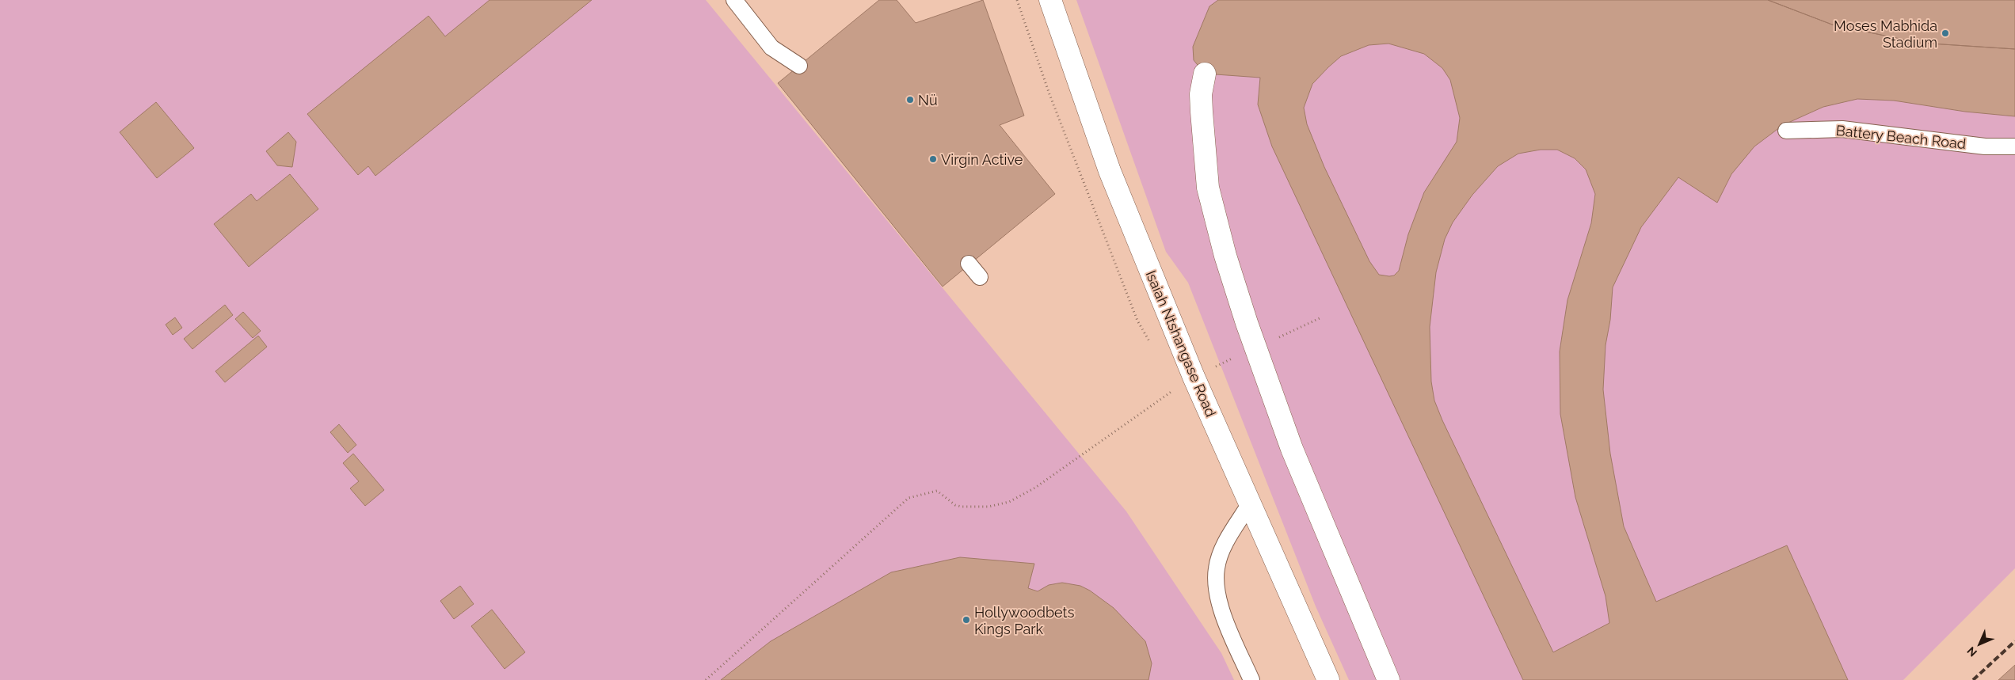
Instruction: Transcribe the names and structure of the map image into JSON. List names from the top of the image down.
{
  "streets": {
    "street": ["Isaiah Ntshangase Road"],
    "lane": ["Battery Beach Road"]
  },
  "places": [
    "Moses Mabhida Stadium",
    "Nü",
    "Virgin Active",
    "Hollywoodbets Kings Park"
  ],
  "north": "bottom left"
}
